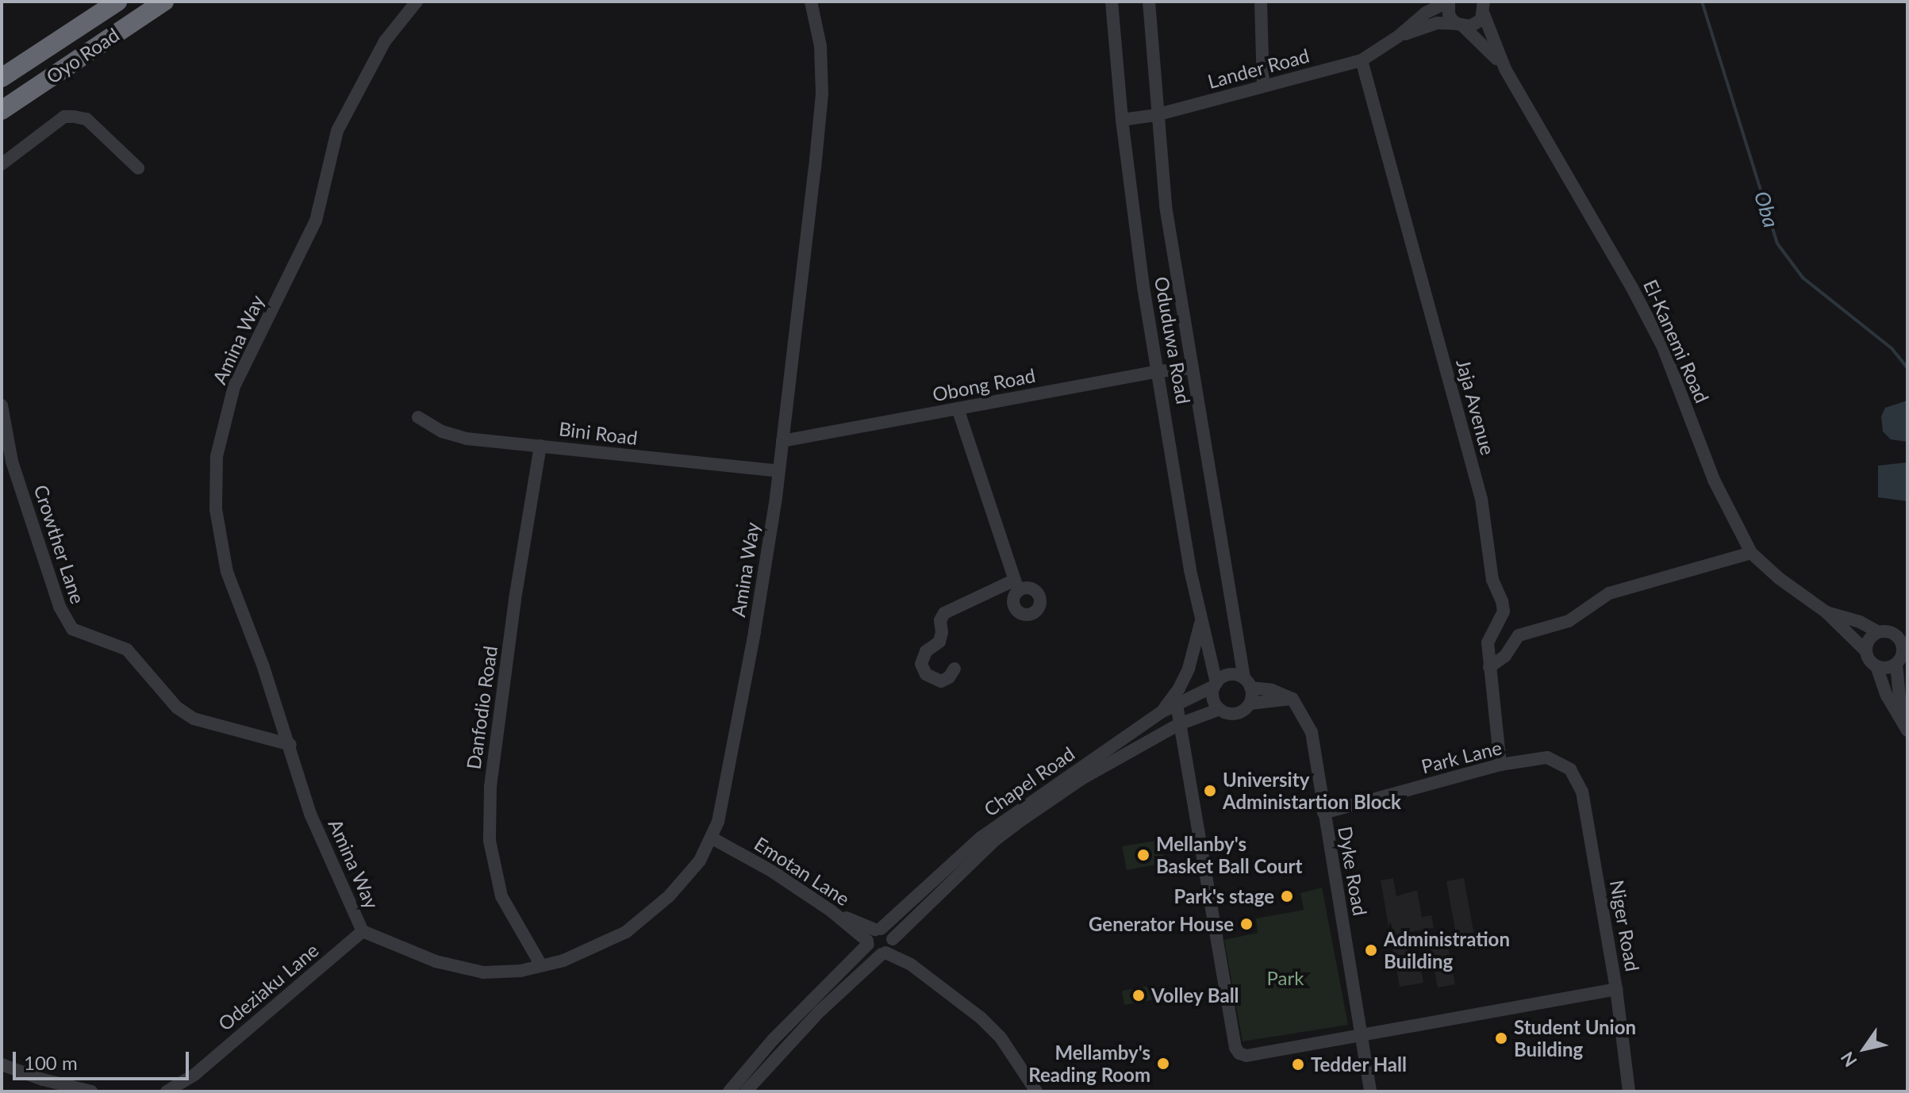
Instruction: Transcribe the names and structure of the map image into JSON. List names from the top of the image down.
{
  "streets": {
    "highway": ["Oyo Road"],
    "street": [
      "Lander Road",
      "Amina Way",
      "Oduduwa Road",
      "El-Kanemi Road",
      "Obong Road",
      "Jaja Avenue",
      "Bini Road",
      "Crowther Lane",
      "Danfodio Road",
      "Park Lane",
      "Chapel Road",
      "Emotan Lane",
      "Dyke Road",
      "Niger Road",
      "Odeziaku Lane"
    ]
  },
  "crossings": [
    ["Lander Road", "Oduduwa Road"],
    ["Lander Road", "El-Kanemi Road"],
    ["Lander Road", "Jaja Avenue"],
    ["Amina Way", "Obong Road"],
    ["Amina Way", "Bini Road"],
    ["Amina Way", "Crowther Lane"],
    ["Amina Way", "Danfodio Road"],
    ["Amina Way", "Emotan Lane"],
    ["Amina Way", "Odeziaku Lane"],
    ["Oduduwa Road", "Obong Road"],
    ["Oduduwa Road", "Chapel Road"],
    ["Jaja Avenue", "Park Lane"],
    ["Bini Road", "Danfodio Road"],
    ["Park Lane", "Dyke Road"],
    ["Park Lane", "Niger Road"],
    ["Chapel Road", "Emotan Lane"]
  ],
  "water": ["Oba"],
  "parks": ["Park"],
  "places": [
    "University Administartion Block",
    "Mellanby's Basket Ball Court",
    "Park's stage",
    "Generator House",
    "Administration Building",
    "Volley Ball",
    "Student Union Building",
    "Mellamby's Reading Room",
    "Tedder Hall"
  ],
  "scale_bar": "100 m",
  "north": "bottom left"
}
